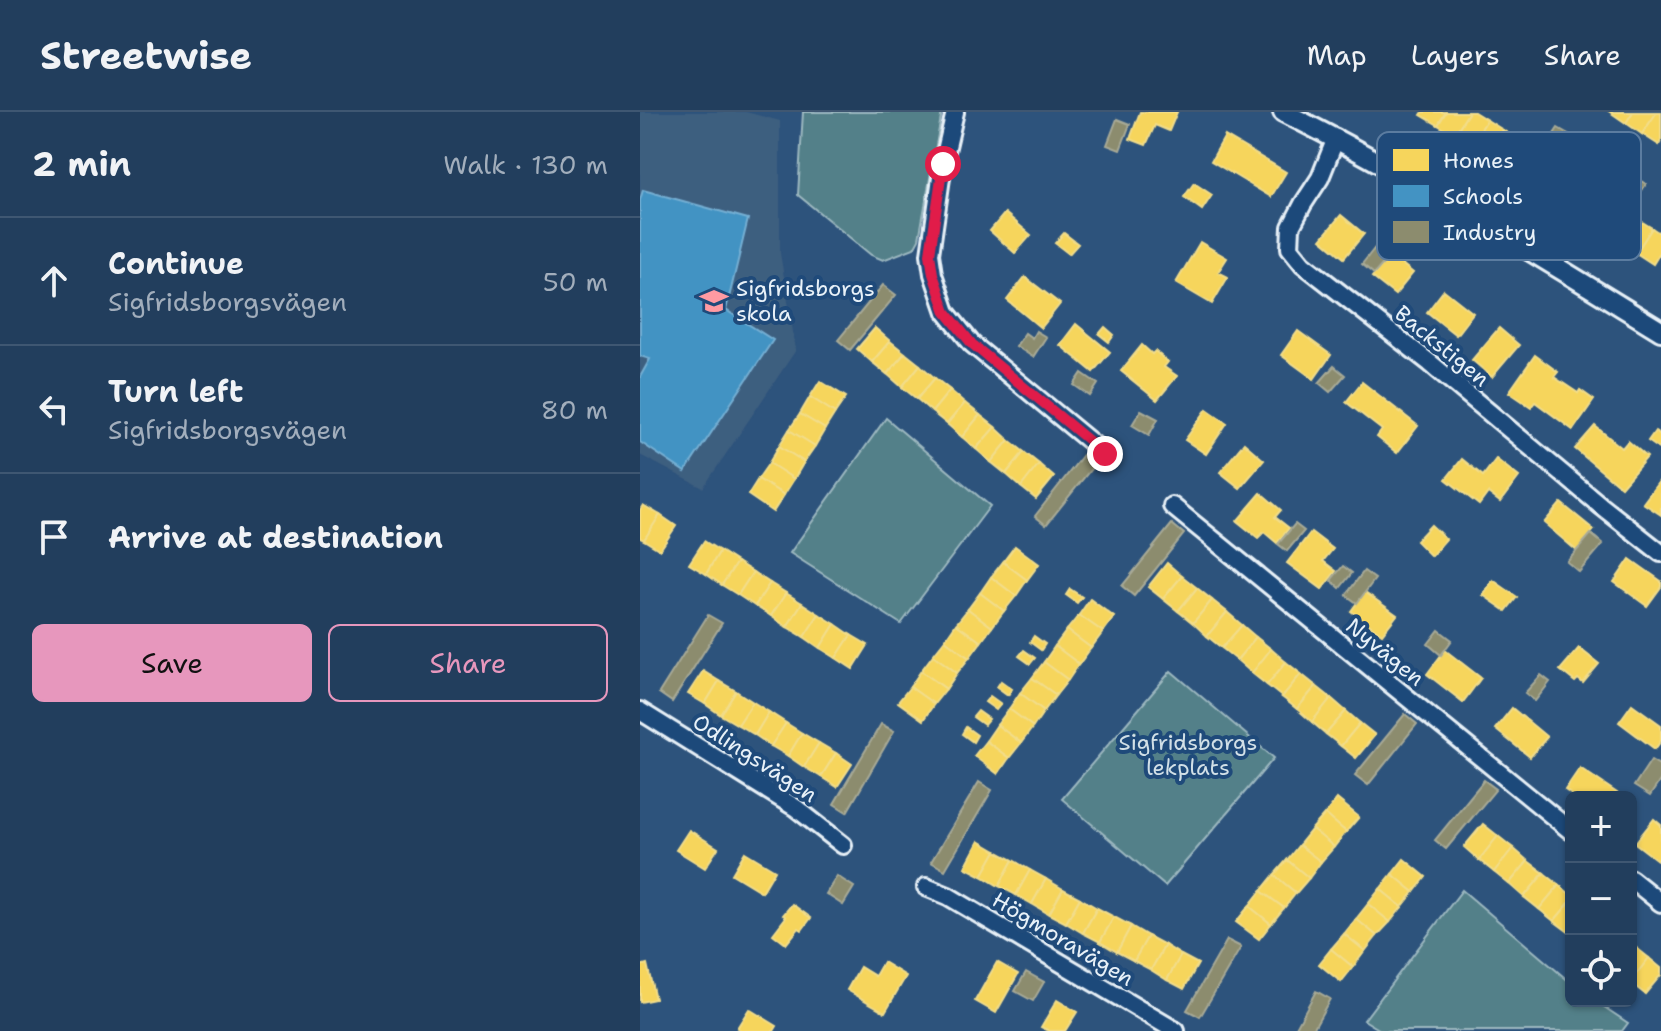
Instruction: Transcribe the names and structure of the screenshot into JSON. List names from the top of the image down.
{
  "streets": {
    "street": [
      "Backstigen",
      "Nyvägen",
      "Odlingsvägen",
      "Högmoravägen"
    ]
  },
  "parks": ["Sigfridsborgs lekplats"],
  "places": {
    "school or university": ["Sigfridsborgs skola"]
  },
  "legend": ["Homes", "Schools", "Industry"],
  "page": {
    "header": "Streetwise",
    "nav": ["Map", "Layers", "Share"],
    "heading": ["2 min", "Walk · 130 m"],
    "list": [
      ["Continue", "Sigfridsborgsvägen", "50 m"],
      ["Turn left", "Sigfridsborgsvägen", "80 m"],
      "Arrive at destination"
    ],
    "buttons": ["Save", "Share"],
    "map_buttons": ["+", "−"]
  }
}
